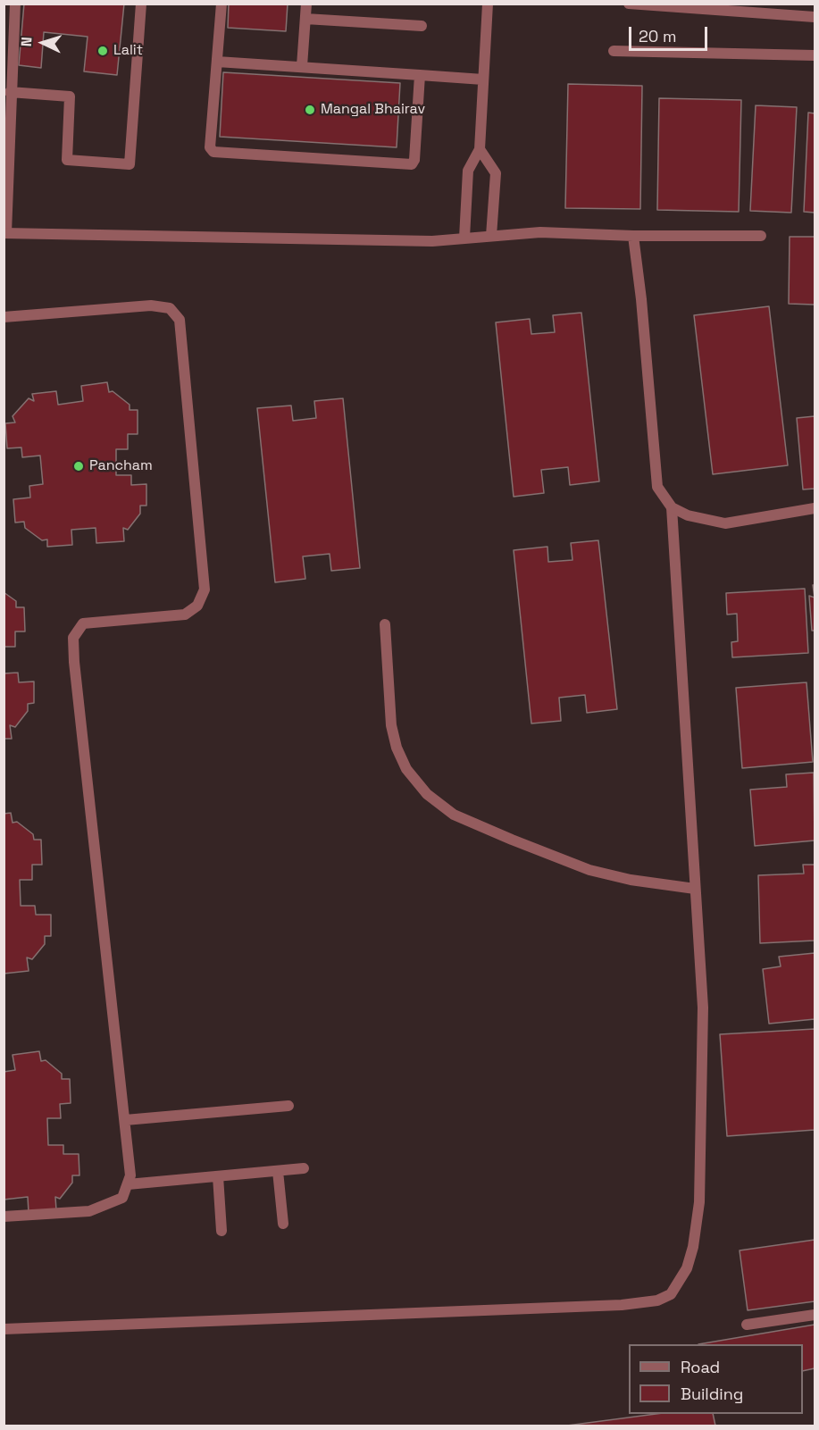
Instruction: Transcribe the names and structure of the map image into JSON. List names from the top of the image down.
{
  "places": ["Lalit", "Mangal Bhairav", "Pancham"],
  "legend": ["Road", "Building"],
  "scale_bar": "20 m",
  "north": "left"
}
